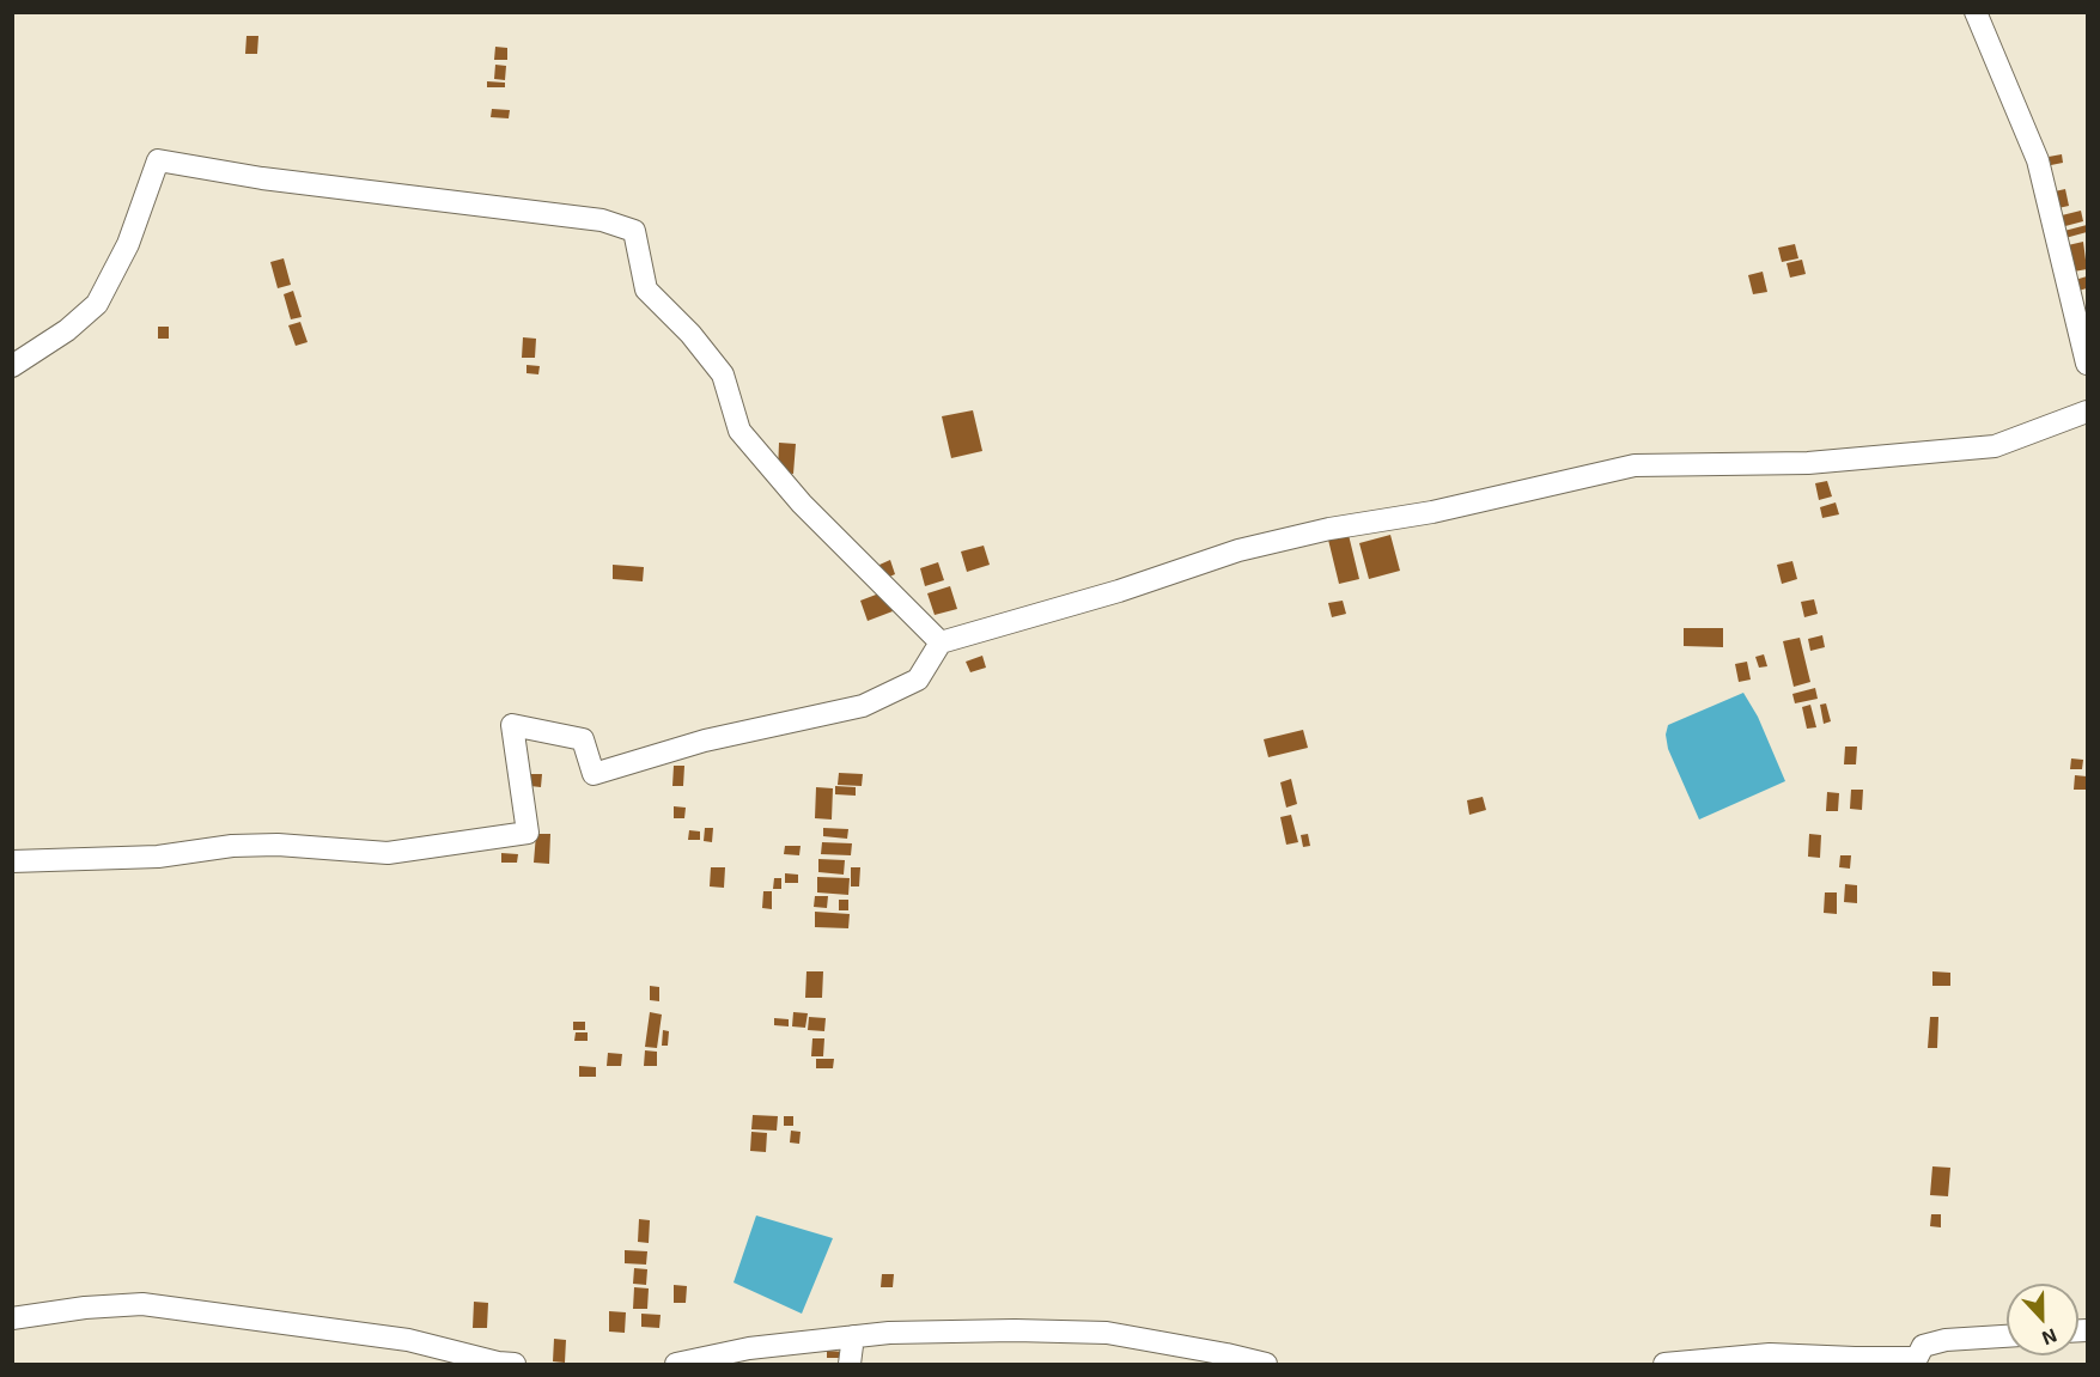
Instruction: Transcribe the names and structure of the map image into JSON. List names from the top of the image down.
{
  "north": "bottom"
}
